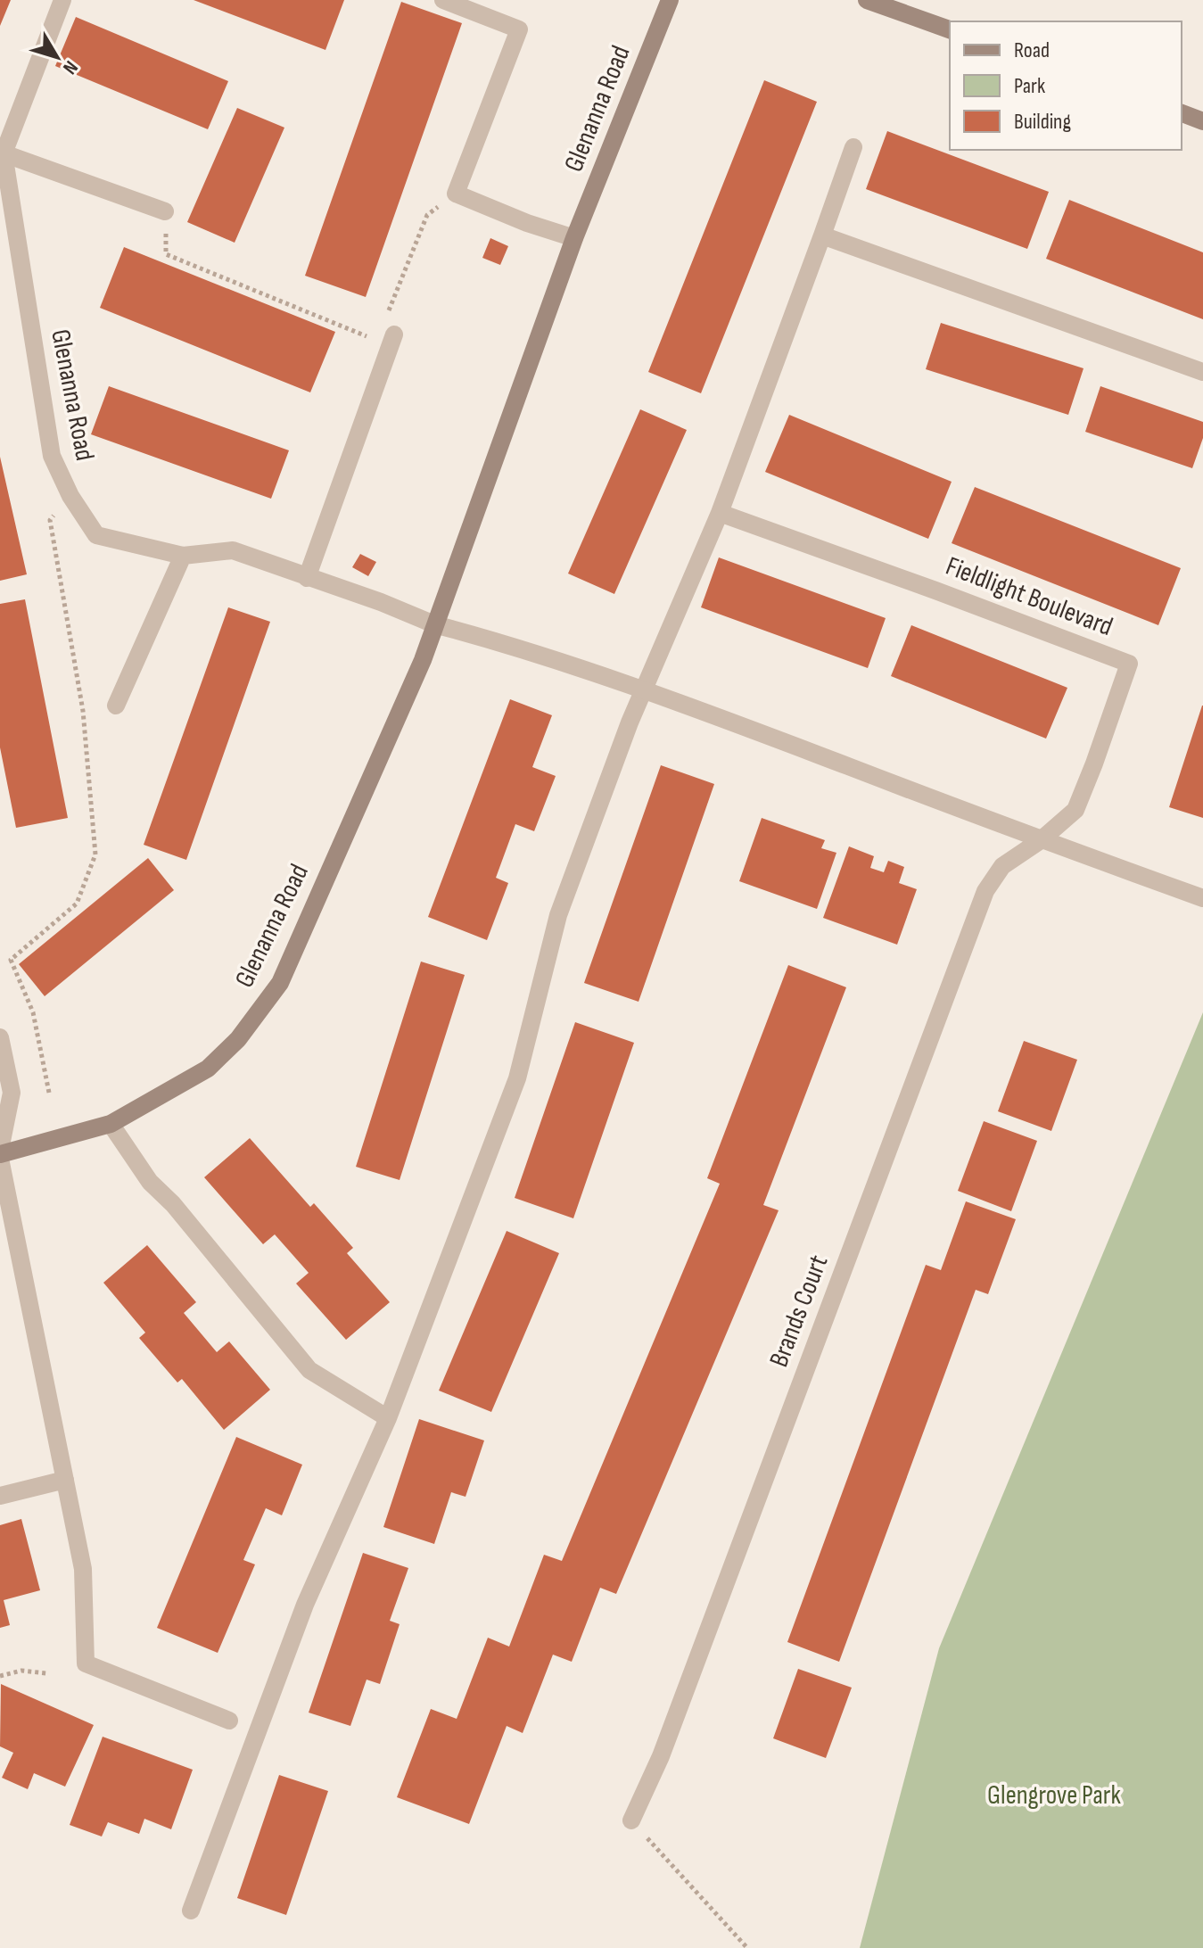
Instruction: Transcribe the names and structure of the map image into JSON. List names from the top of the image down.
{
  "streets": {
    "street": ["Glenanna Road", "Fieldlight Boulevard", "Brands Court"]
  },
  "crossings": [
    ["Fieldlight Boulevard", "Brands Court"]
  ],
  "parks": ["Glengrove Park"],
  "legend": ["Road", "Park", "Building"],
  "north": "bottom right"
}
